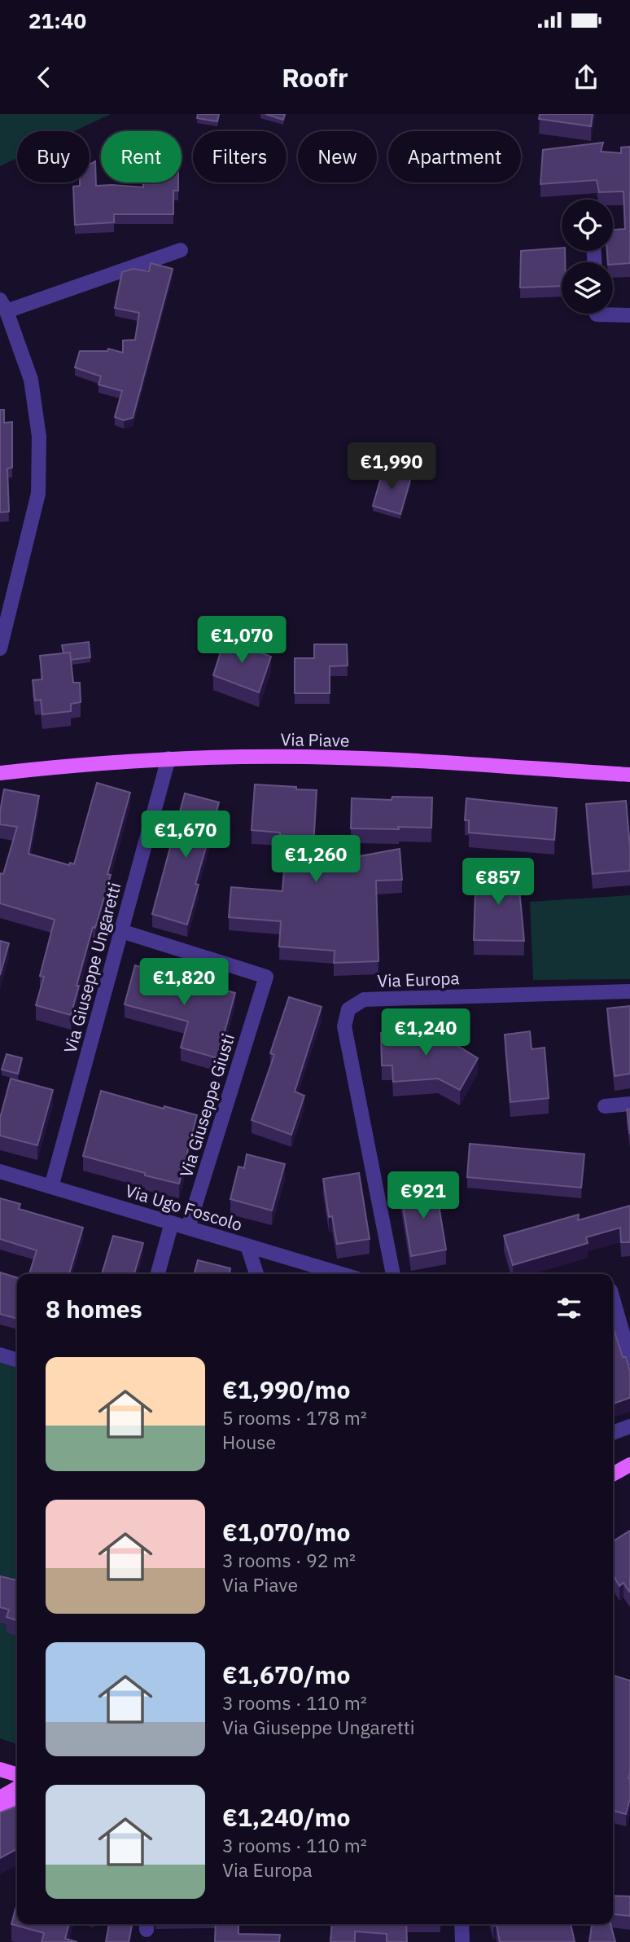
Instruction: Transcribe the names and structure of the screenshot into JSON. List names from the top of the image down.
{
  "streets": {
    "main road": ["Via Piave"],
    "street": [
      "Via Giuseppe Ungaretti",
      "Via Europa",
      "Via Giuseppe Giusti",
      "Via Ugo Foscolo"
    ]
  },
  "crossings": [
    ["Via Piave", "Via Giuseppe Ungaretti"],
    ["Via Giuseppe Ungaretti", "Via Giuseppe Giusti"],
    ["Via Giuseppe Ungaretti", "Via Ugo Foscolo"],
    ["Via Giuseppe Giusti", "Via Ugo Foscolo"]
  ],
  "page": {
    "status": "21:40",
    "header": "Roofr",
    "chip": [
      "Buy",
      "Rent",
      "Filters",
      "New",
      "Apartment"
    ],
    "price": [
      "€1,990",
      "€1,070",
      "€1,670",
      "€1,260",
      "€857",
      "€1,820",
      "€1,240",
      "€921"
    ],
    "heading": "8 homes",
    "list": [
      {
        "name": "€1,990/mo",
        "note": "5 rooms · 178 m² · House"
      },
      {
        "name": "€1,070/mo",
        "note": "3 rooms · 92 m² · Via Piave"
      },
      {
        "name": "€1,670/mo",
        "note": "3 rooms · 110 m² · Via Giuseppe Ungaretti"
      },
      {
        "name": "€1,240/mo",
        "note": "3 rooms · 110 m² · Via Europa"
      }
    ]
  }
}
